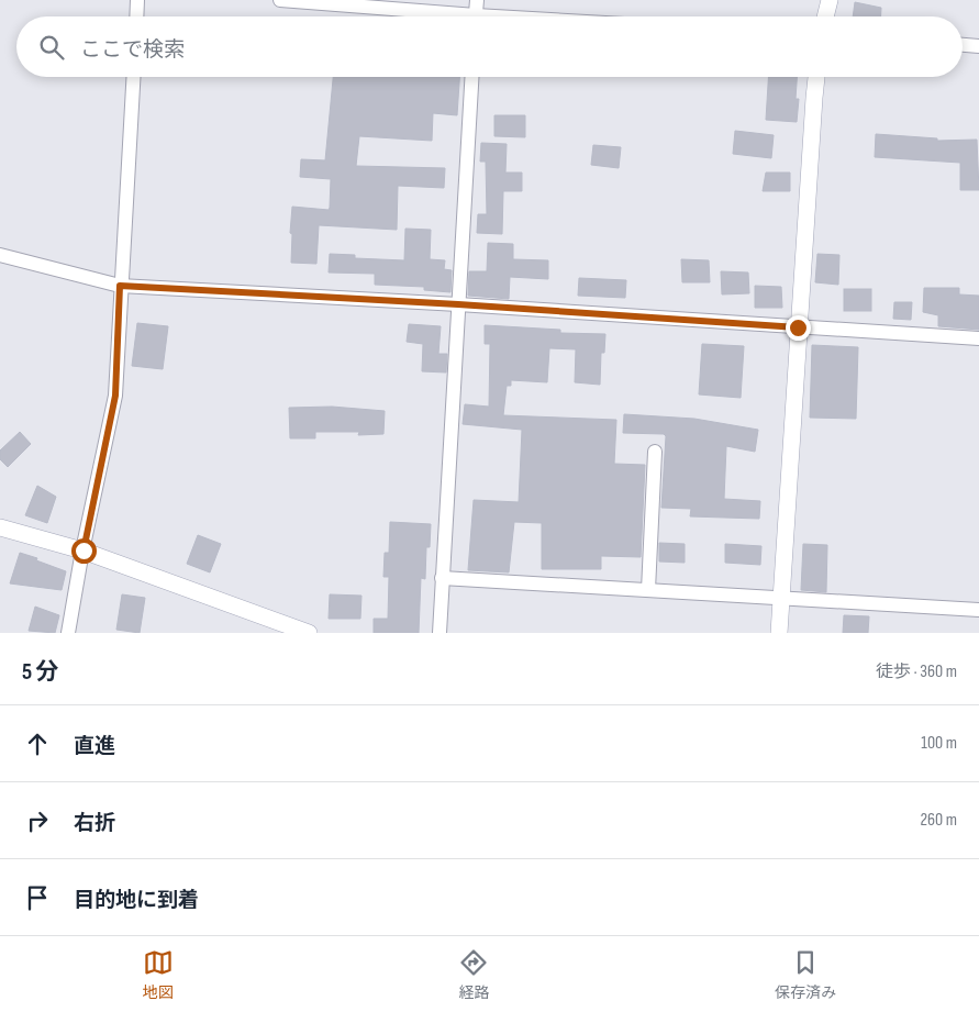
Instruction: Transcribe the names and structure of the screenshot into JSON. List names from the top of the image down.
{
  "page": {
    "search": "ここで検索",
    "heading": ["5 分", "徒歩 · 360 m"],
    "list": [
      ["直進", "100 m"],
      ["右折", "260 m"],
      "目的地に到着"
    ],
    "nav": ["地図", "経路", "保存済み"]
  }
}
